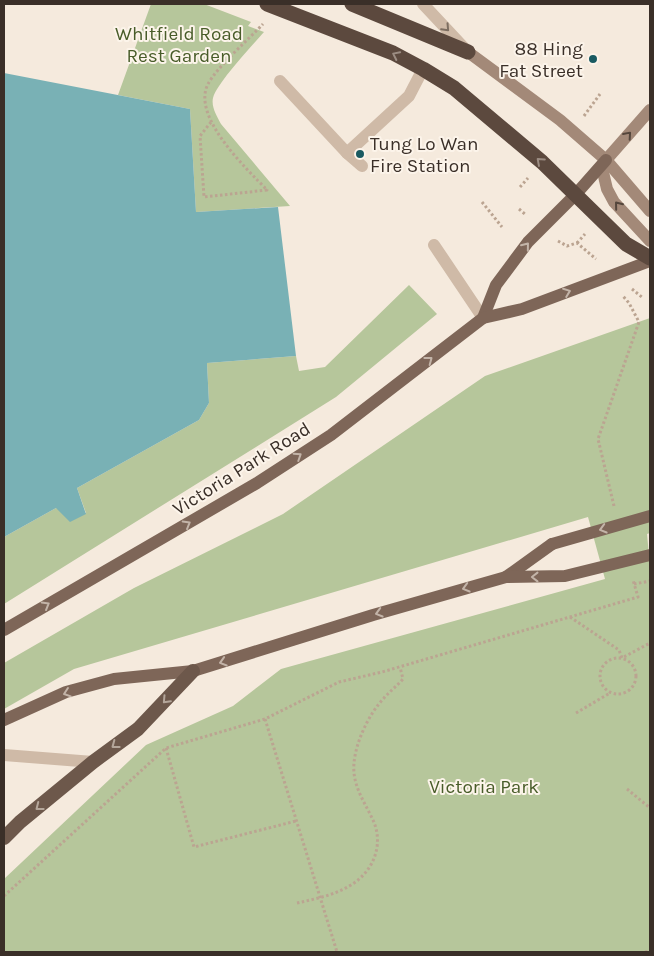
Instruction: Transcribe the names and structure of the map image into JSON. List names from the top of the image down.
{
  "streets": {
    "main road": ["Victoria Park Road"]
  },
  "one_way": ["Victoria Park Road"],
  "parks": ["Whitfield Road Rest Garden", "Victoria Park"],
  "places": ["88 Hing Fat Street", "Tung Lo Wan Fire Station"]
}
